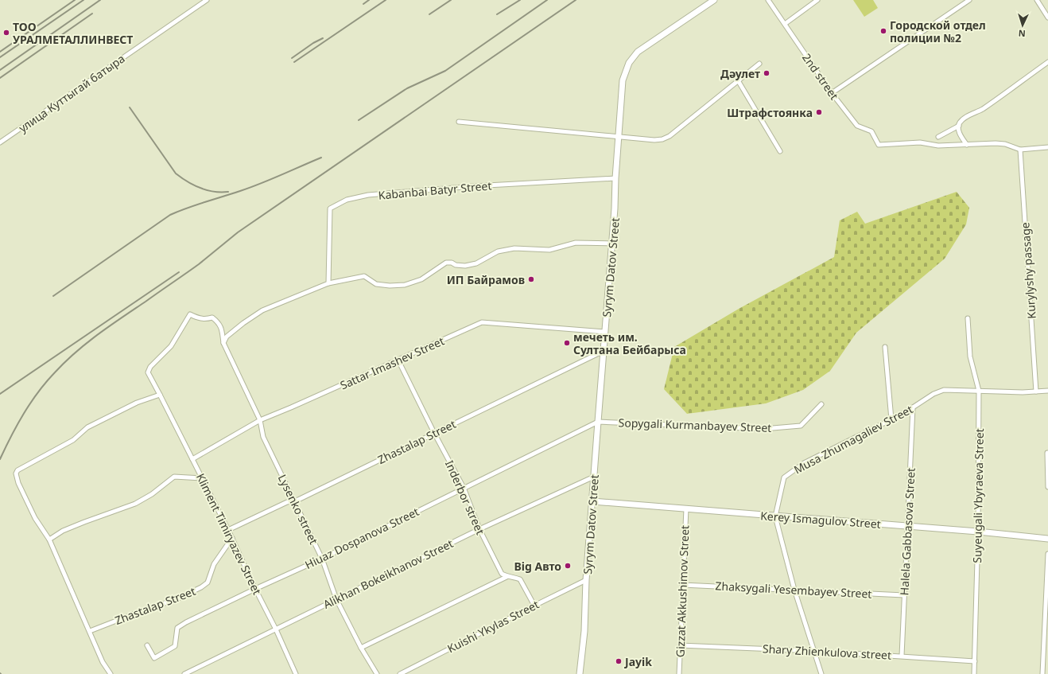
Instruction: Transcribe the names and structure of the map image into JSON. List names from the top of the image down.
{
  "streets": {
    "main road": ["Syrym Datov Street", "Kerey Ismagulov Street"],
    "street": [
      "2nd street",
      "улица Куттыгай батыра",
      "Kabanbai Batyr Street",
      "Kurylyshy passage",
      "Sattar Imashev Street",
      "Sopygali Kurmanbayev Street",
      "Musa Zhumagaliev Street",
      "Zhastalap Street",
      "Suyeugali Ybyraeva Street",
      "Inderbor street",
      "Lysenko street",
      "Halela Gabbasova Street",
      "Kliment Timiryazev Street",
      "Hiuaz Dospanova Street",
      "Alikhan Bokeikhanov Street",
      "Zhaksygali Yesembayev Street",
      "Gizzat Akkushimov Street",
      "Kuishi Ykylas Street",
      "Shary Zhienkulova street"
    ]
  },
  "crossings": [
    ["Kabanbai Batyr Street", "Syrym Datov Street"],
    ["Syrym Datov Street", "Sattar Imashev Street"],
    ["Syrym Datov Street", "Sopygali Kurmanbayev Street"],
    ["Syrym Datov Street", "Zhastalap Street"],
    ["Syrym Datov Street", "Kerey Ismagulov Street"],
    ["Syrym Datov Street", "Hiuaz Dospanova Street"],
    ["Syrym Datov Street", "Alikhan Bokeikhanov Street"],
    ["Syrym Datov Street", "Kuishi Ykylas Street"],
    ["Kurylyshy passage", "Musa Zhumagaliev Street"],
    ["Sattar Imashev Street", "Inderbor street"],
    ["Sattar Imashev Street", "Lysenko street"],
    ["Sattar Imashev Street", "Kliment Timiryazev Street"],
    ["Sopygali Kurmanbayev Street", "Hiuaz Dospanova Street"],
    ["Musa Zhumagaliev Street", "Suyeugali Ybyraeva Street"],
    ["Musa Zhumagaliev Street", "Kerey Ismagulov Street"],
    ["Musa Zhumagaliev Street", "Halela Gabbasova Street"],
    ["Musa Zhumagaliev Street", "Zhaksygali Yesembayev Street"],
    ["Musa Zhumagaliev Street", "Shary Zhienkulova street"],
    ["Zhastalap Street", "Inderbor street"],
    ["Zhastalap Street", "Lysenko street"],
    ["Zhastalap Street", "Kliment Timiryazev Street"],
    ["Suyeugali Ybyraeva Street", "Kerey Ismagulov Street"],
    ["Suyeugali Ybyraeva Street", "Shary Zhienkulova street"],
    ["Inderbor street", "Hiuaz Dospanova Street"],
    ["Inderbor street", "Alikhan Bokeikhanov Street"],
    ["Lysenko street", "Hiuaz Dospanova Street"],
    ["Lysenko street", "Alikhan Bokeikhanov Street"],
    ["Kerey Ismagulov Street", "Halela Gabbasova Street"],
    ["Kerey Ismagulov Street", "Gizzat Akkushimov Street"],
    ["Halela Gabbasova Street", "Zhaksygali Yesembayev Street"],
    ["Halela Gabbasova Street", "Shary Zhienkulova street"],
    ["Kliment Timiryazev Street", "Hiuaz Dospanova Street"],
    ["Kliment Timiryazev Street", "Alikhan Bokeikhanov Street"],
    ["Zhaksygali Yesembayev Street", "Gizzat Akkushimov Street"],
    ["Gizzat Akkushimov Street", "Shary Zhienkulova street"]
  ],
  "places": [
    "Городской отдел полиции №2",
    "ТОО УРАЛМЕТАЛЛИНВЕСТ",
    "Дәулет",
    "Штрафстоянка",
    "ИП Байрамов",
    "мечеть им. Султана Бейбарыса",
    "Big Авто",
    "Jayik"
  ],
  "north": "bottom"
}
